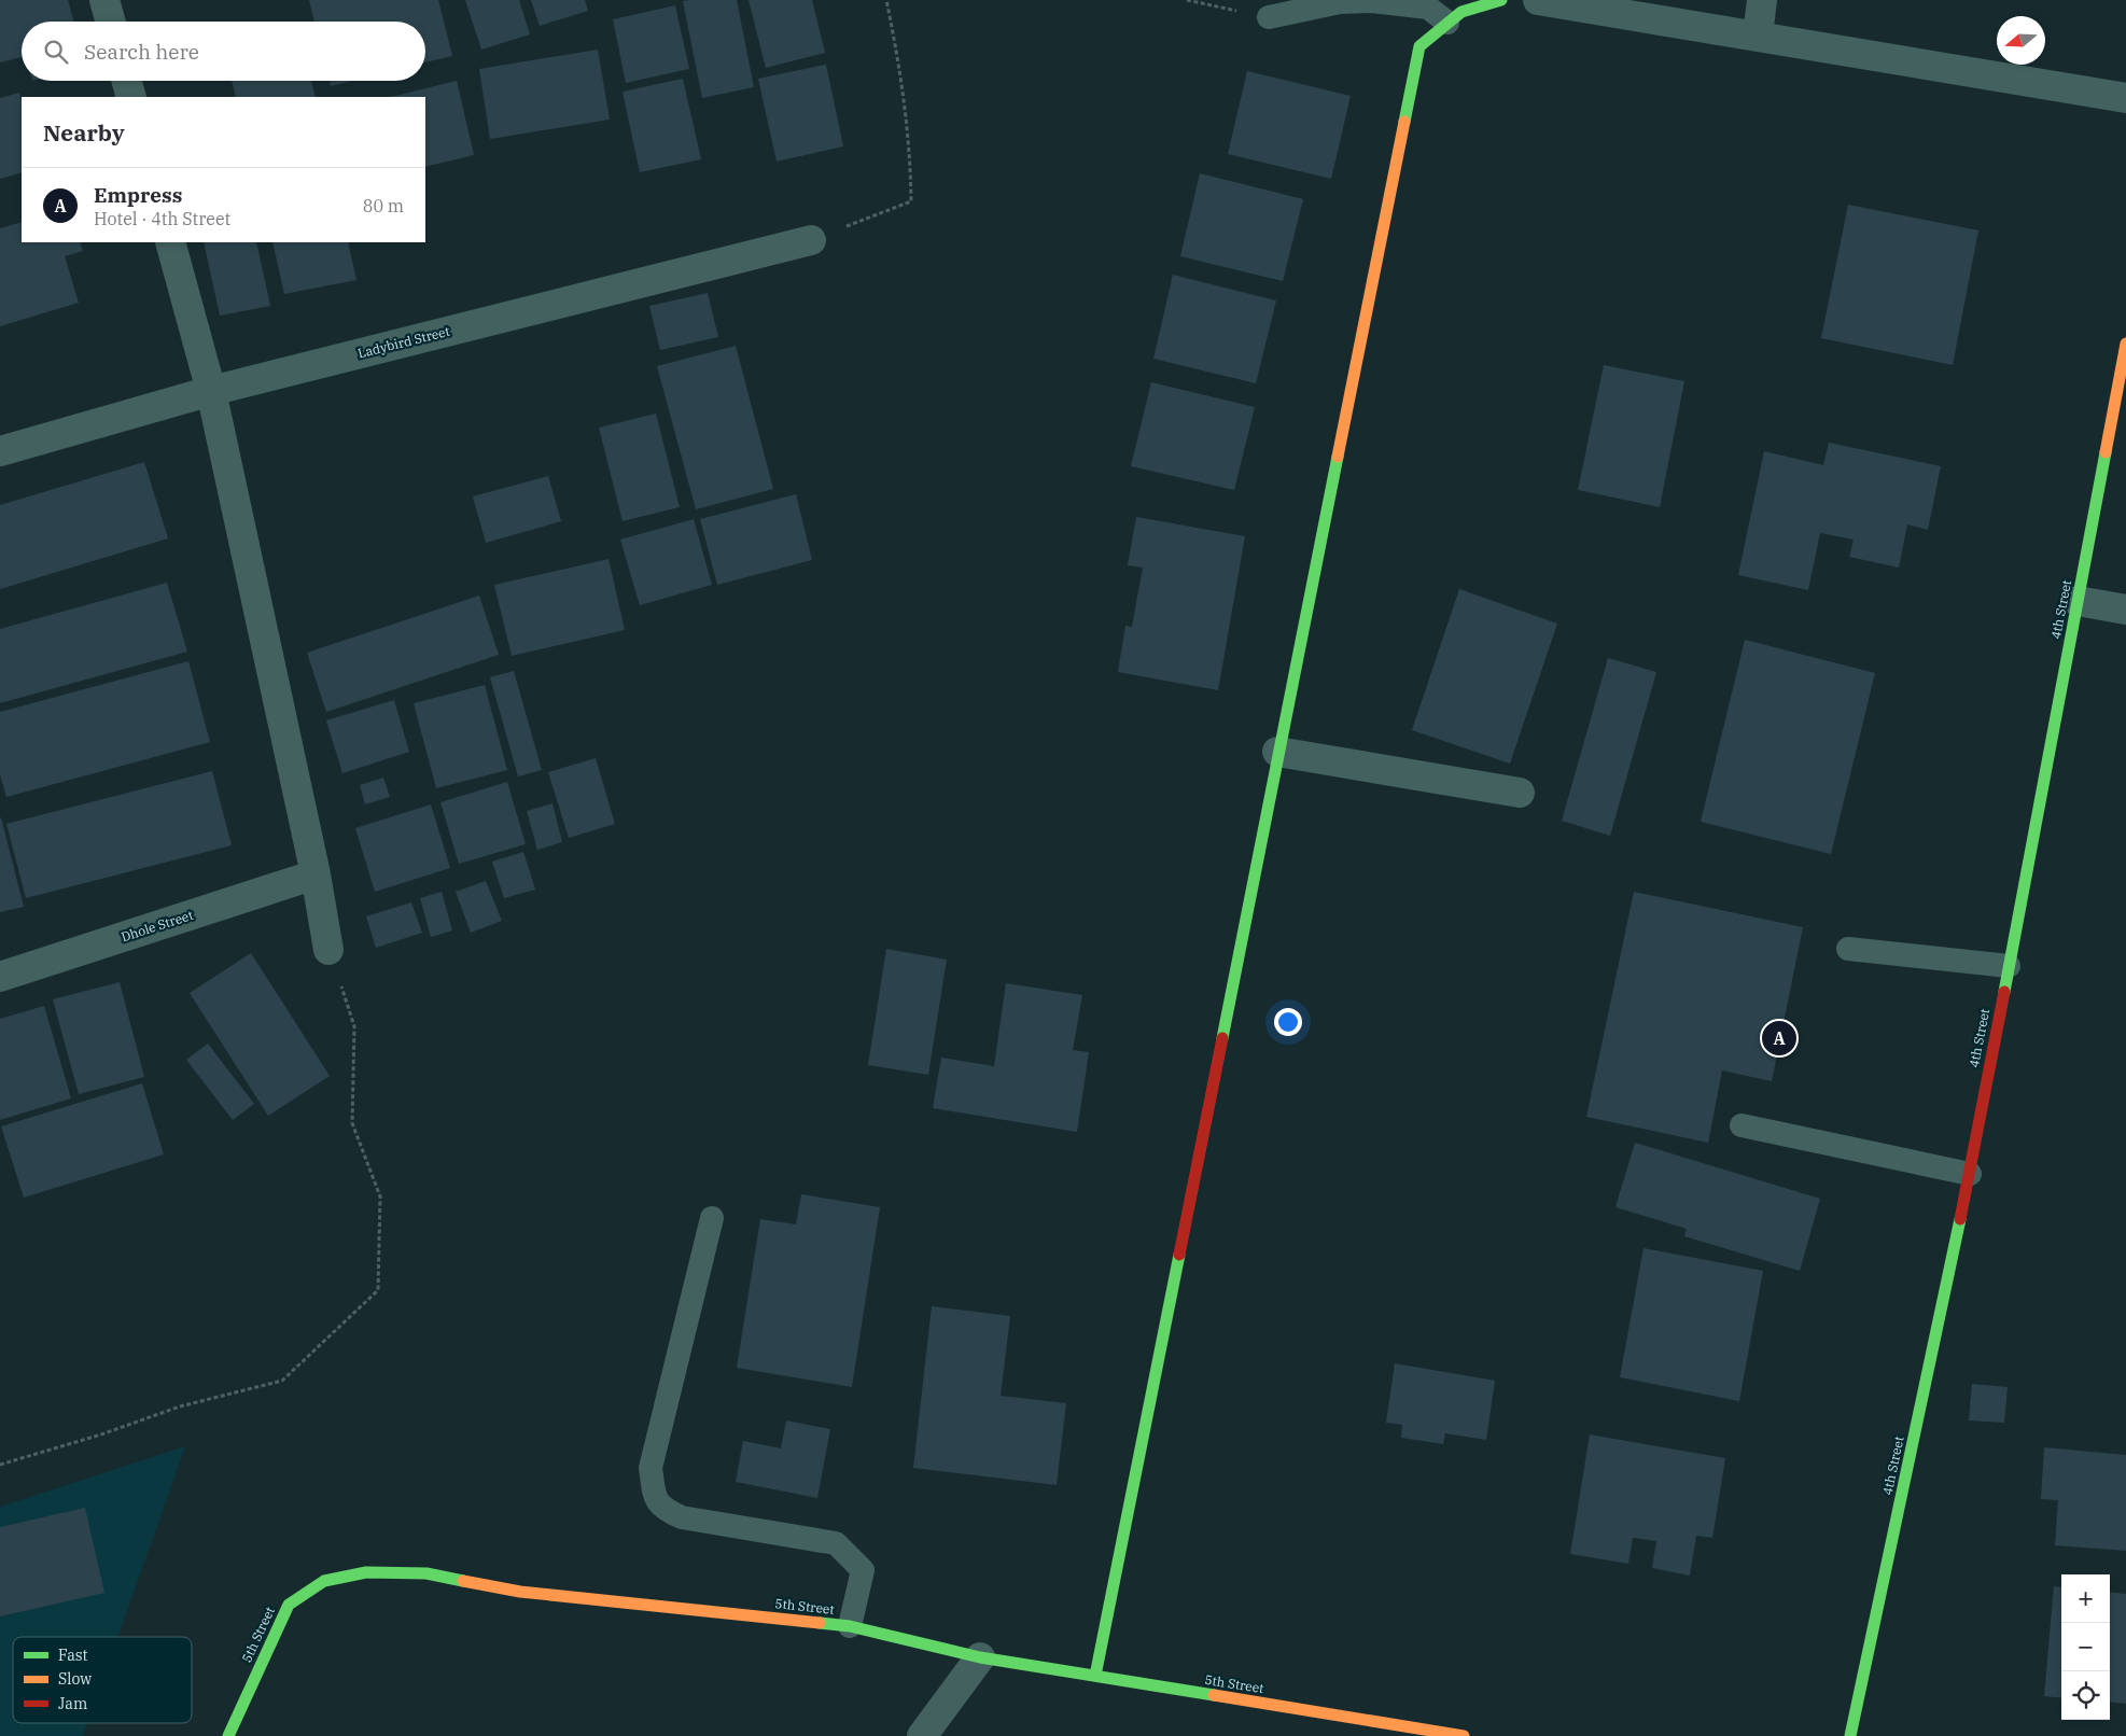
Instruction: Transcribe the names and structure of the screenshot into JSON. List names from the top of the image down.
{
  "streets": {
    "street": [
      "Ladybird Street",
      "4th Street",
      "Dhole Street",
      "5th Street"
    ]
  },
  "legend": ["Fast", "Slow", "Jam"],
  "north": "left",
  "page": {
    "search": "Search here",
    "heading": "Nearby",
    "list": [
      {
        "mark": "A",
        "name": "Empress",
        "note": "Hotel · 4th Street",
        "value": "80 m"
      }
    ],
    "pins": "A",
    "map_buttons": ["+", "−"]
  }
}
